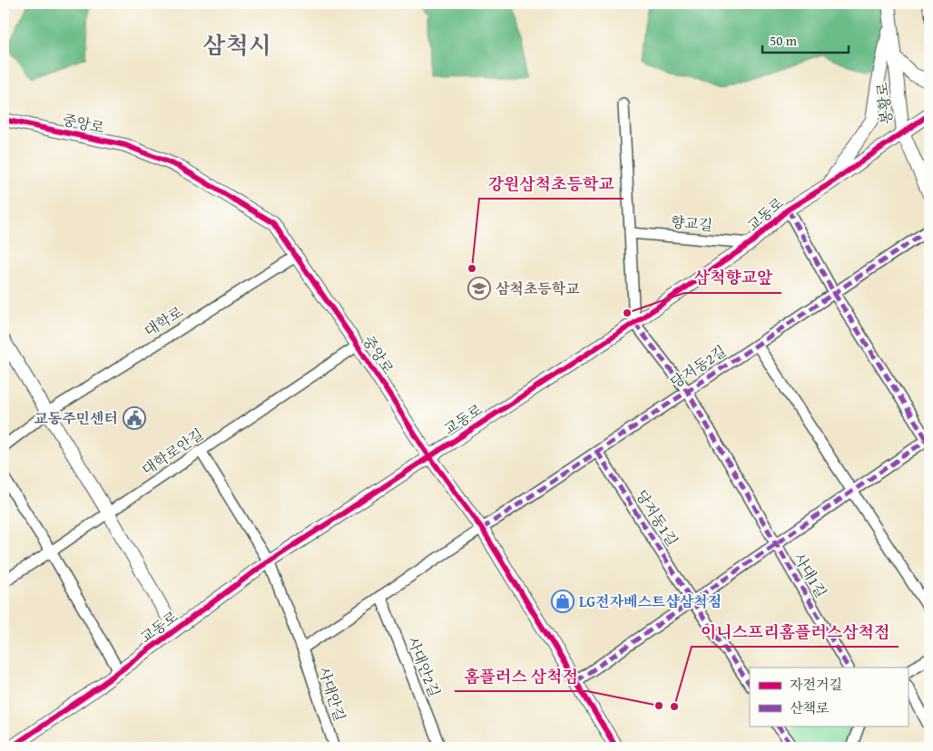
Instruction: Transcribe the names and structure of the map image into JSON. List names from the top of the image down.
{
  "streets": {
    "street": [
      "봉황로",
      "중앙로",
      "교동로",
      "향교길",
      "대학로",
      "당저동2길",
      "대학로안길",
      "당저동1길",
      "사대1길",
      "사대안2길",
      "사대안길"
    ]
  },
  "crossings": [
    ["봉황로", "교동로"],
    ["중앙로", "교동로"],
    ["중앙로", "대학로"],
    ["중앙로", "당저동2길"],
    ["중앙로", "대학로안길"],
    ["교동로", "향교길"],
    ["교동로", "당저동2길"],
    ["교동로", "대학로안길"],
    ["당저동2길", "당저동1길"]
  ],
  "districts": ["삼척시"],
  "places": {
    "other": [
      "강원삼척초등학교",
      "삼척향교앞",
      "홈플러스 삼척점",
      "이니스프리홈플러스삼척점"
    ],
    "school or university": ["삼척초등학교"],
    "public building": ["교동주민센터"],
    "shop": ["LG전자베스트샵삼척점"]
  },
  "legend": ["자전거길", "산책로"],
  "scale_bar": "50 m"
}
